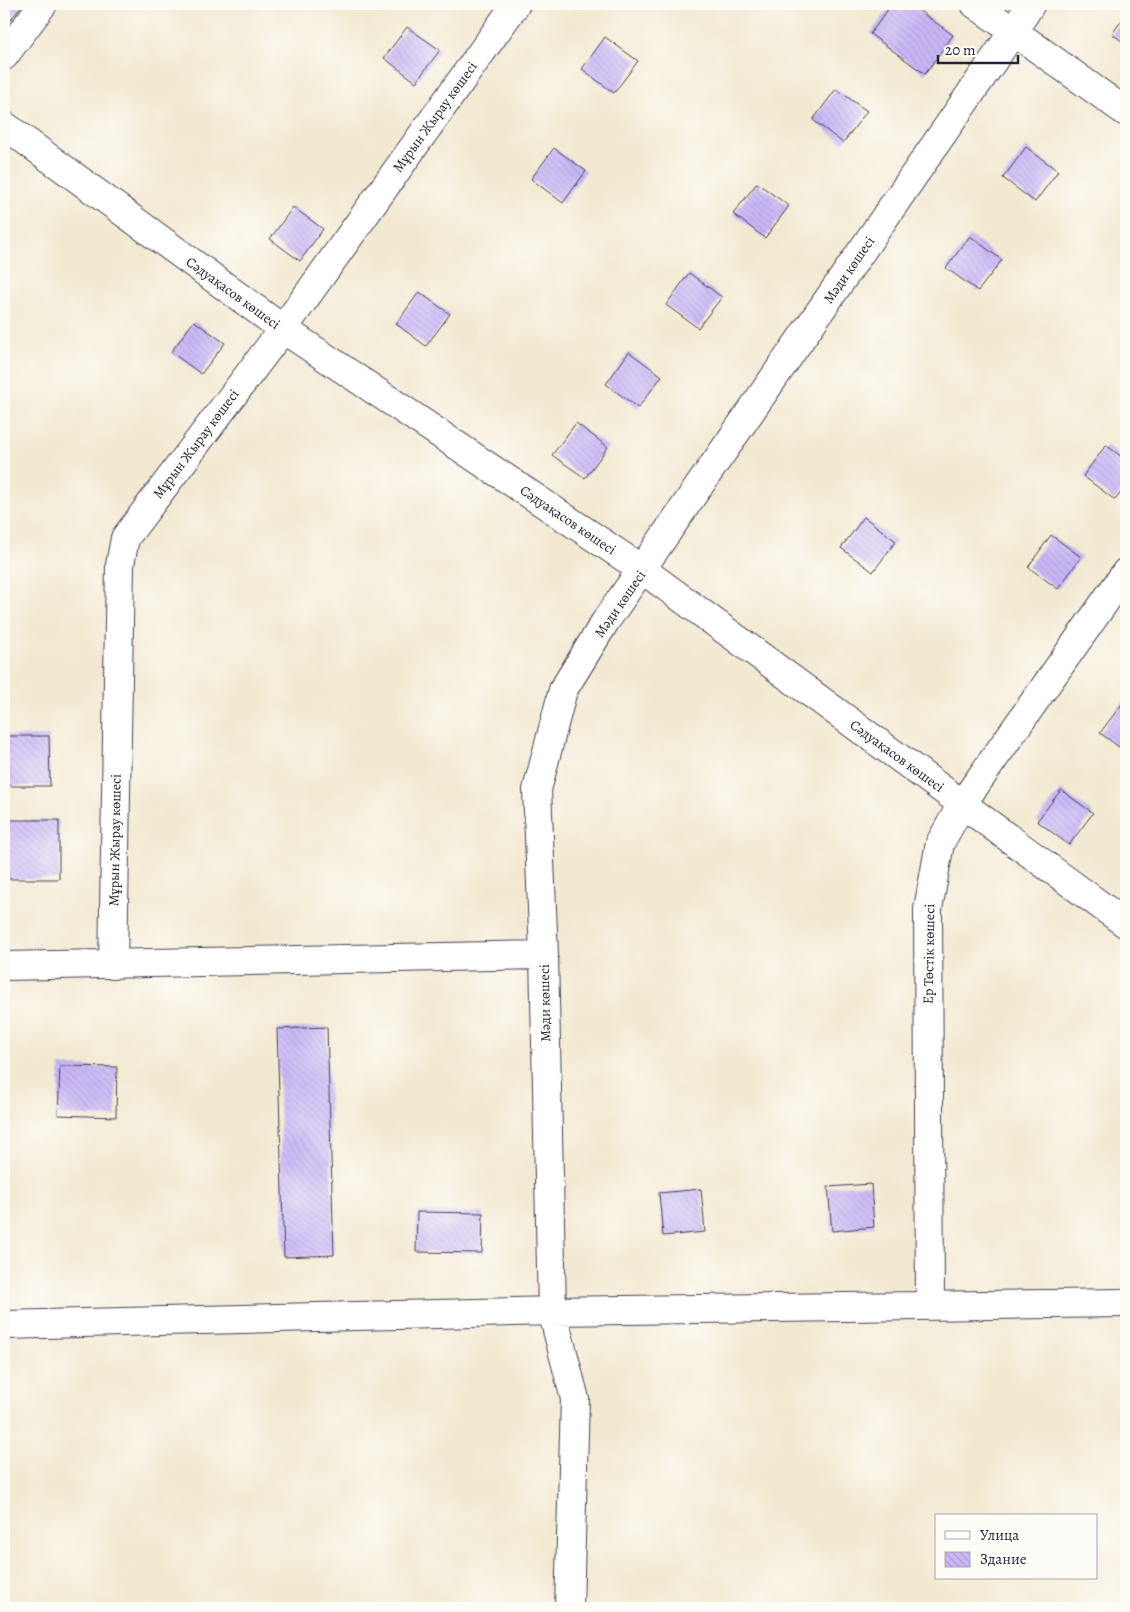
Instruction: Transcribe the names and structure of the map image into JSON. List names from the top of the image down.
{
  "streets": {
    "street": [
      "Мұрын Жырау көшесі",
      "Мәди көшесі",
      "Сәдуақасов көшесі",
      "Ер Төстік көшесі"
    ]
  },
  "crossings": [
    ["Мұрын Жырау көшесі", "Сәдуақасов көшесі"],
    ["Мәди көшесі", "Сәдуақасов көшесі"],
    ["Сәдуақасов көшесі", "Ер Төстік көшесі"]
  ],
  "legend": ["Улица", "Здание"],
  "scale_bar": "20 m"
}
